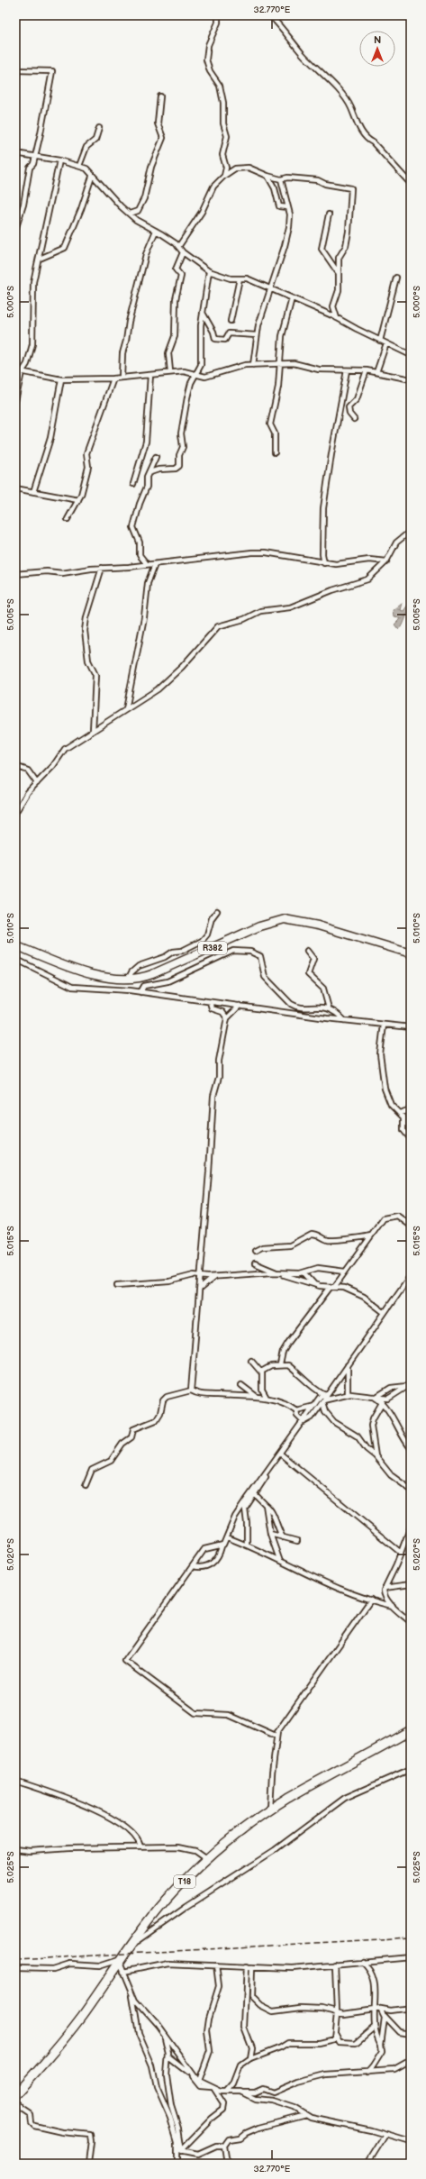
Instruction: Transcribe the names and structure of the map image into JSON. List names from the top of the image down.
{
  "streets": {
    "highway": ["T18"],
    "main road": ["R382"]
  },
  "north": "top",
  "coordinates": [
    "32.770°E",
    "5.000°S",
    "5.005°S",
    "5.010°S",
    "5.015°S",
    "5.020°S",
    "5.025°S"
  ]
}
